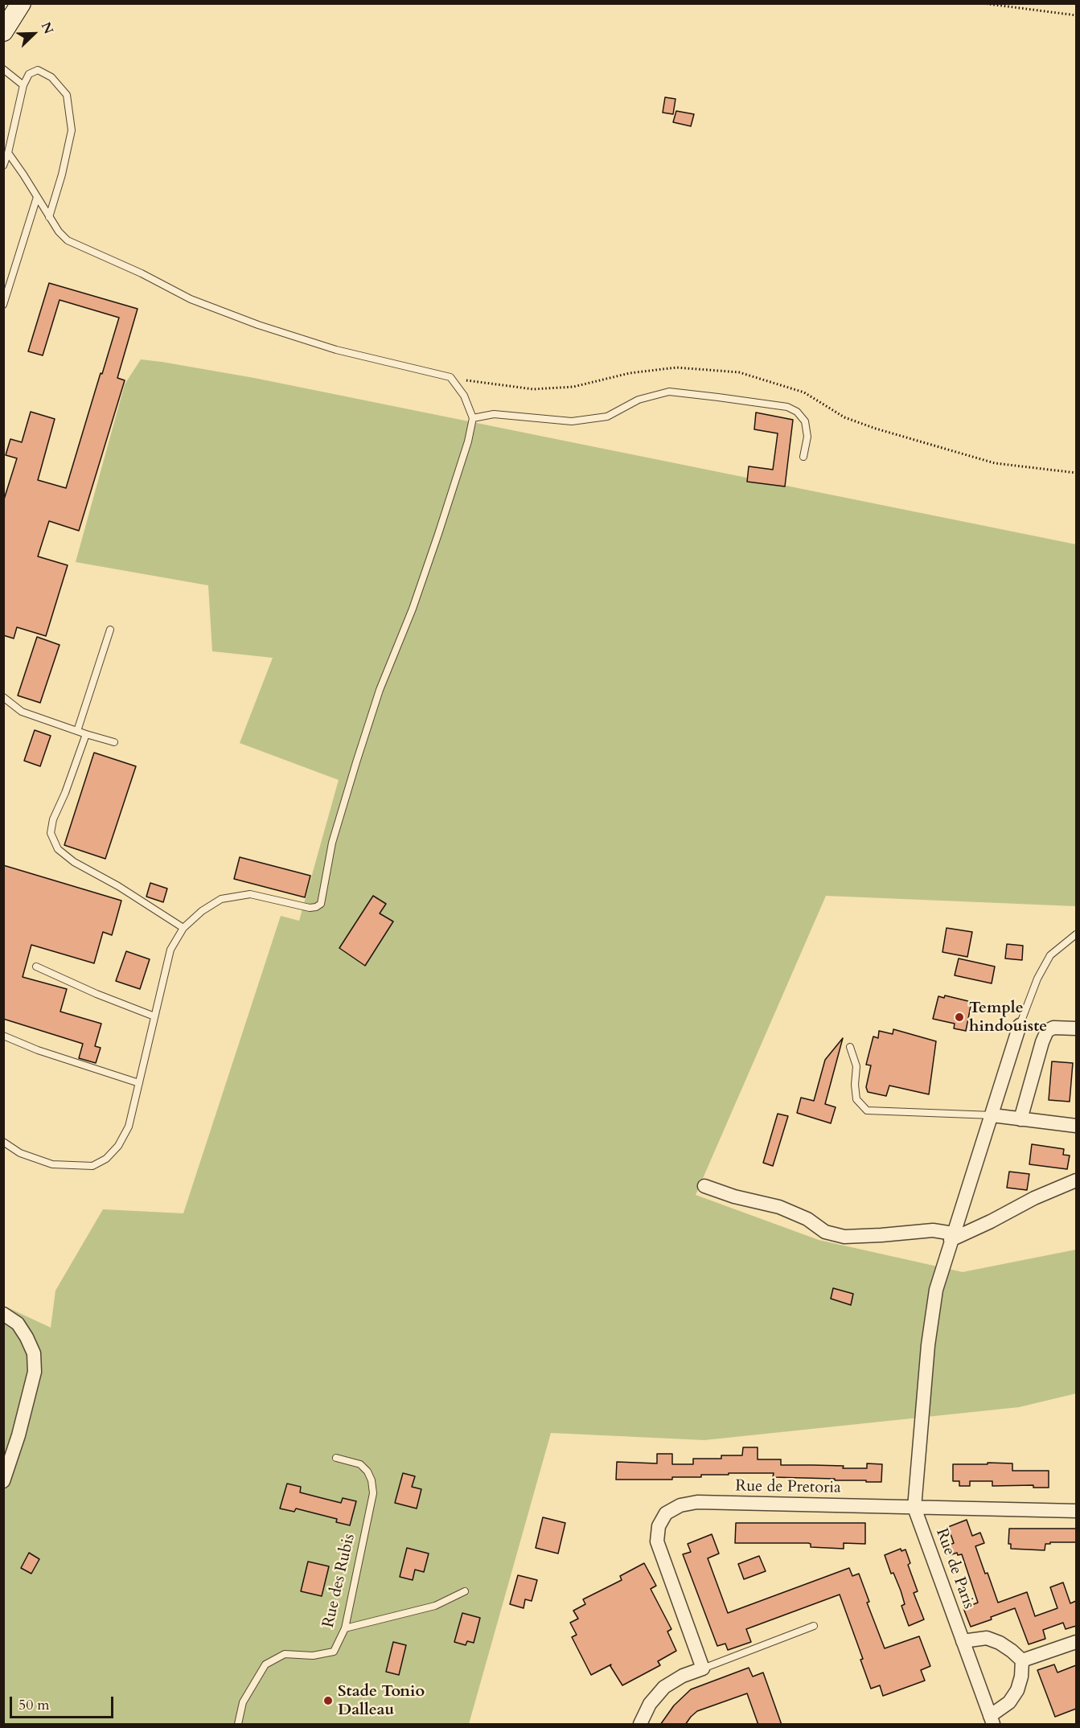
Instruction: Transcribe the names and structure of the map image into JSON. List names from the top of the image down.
{
  "streets": {
    "street": ["Rue de Pretoria", "Rue de Paris"],
    "lane": ["Rue des Rubis"]
  },
  "crossings": [
    ["Rue de Pretoria", "Rue de Paris"]
  ],
  "places": ["Temple hindouiste", "Stade Tonio Dalleau"],
  "scale_bar": "50 m",
  "north": "top right"
}
